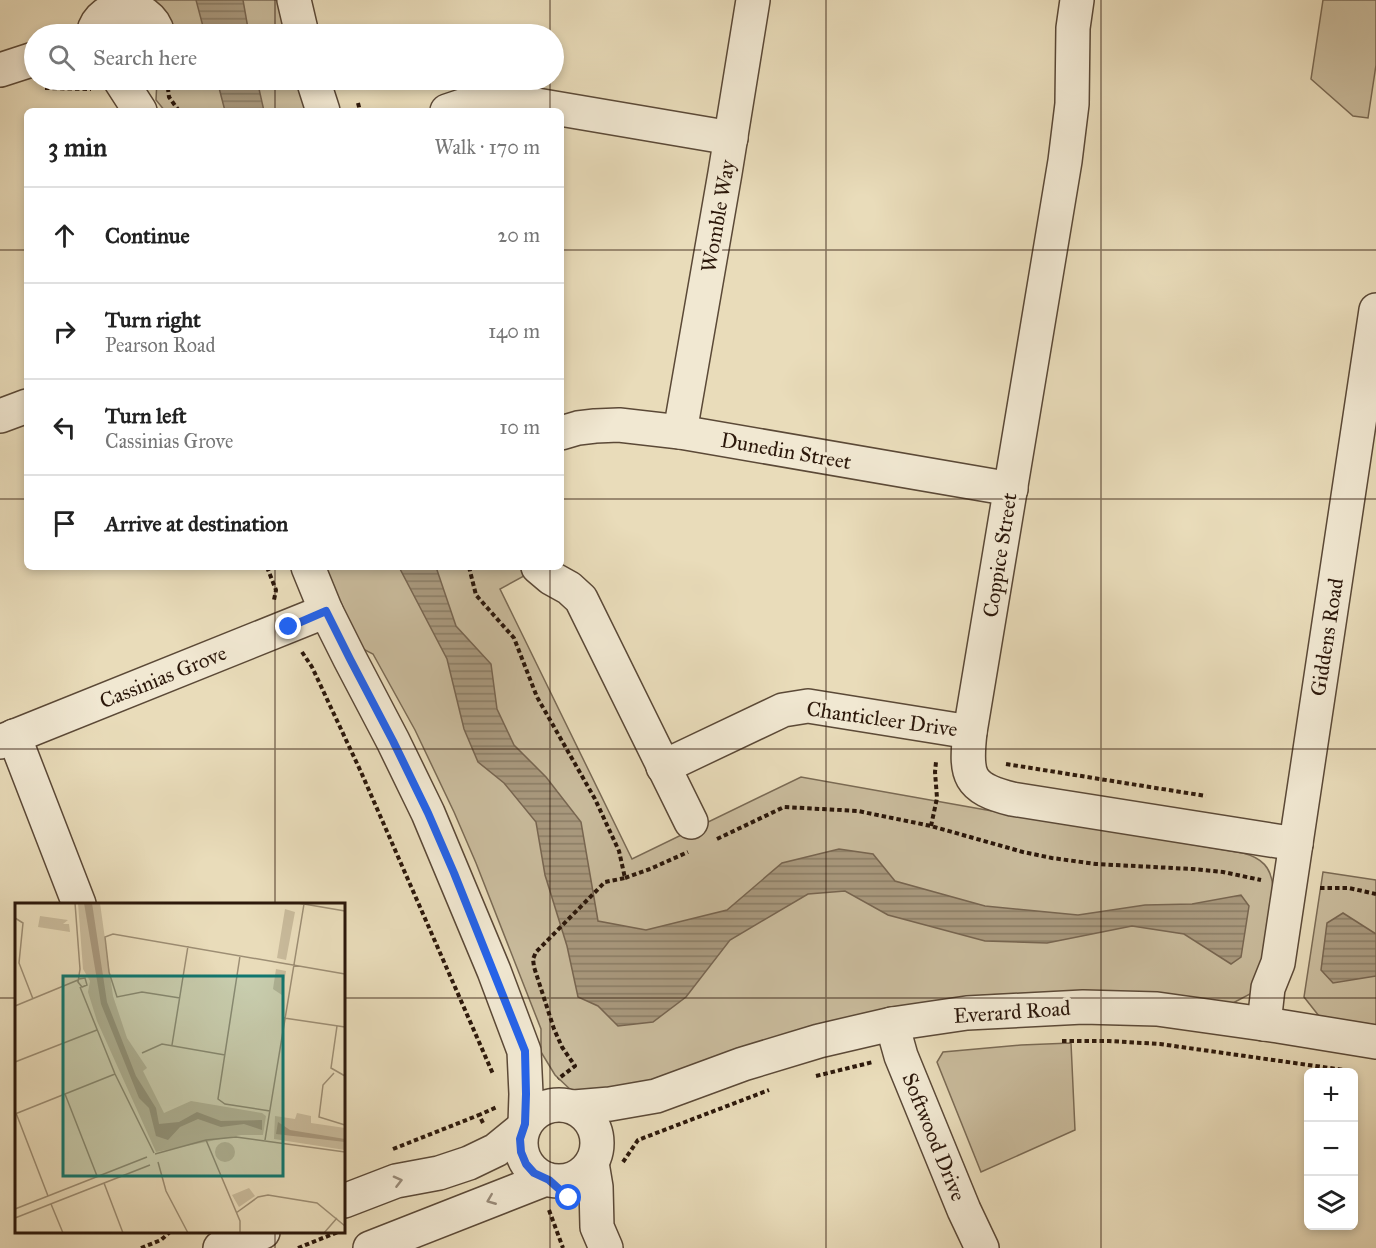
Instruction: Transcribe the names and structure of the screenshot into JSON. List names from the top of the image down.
{
  "streets": {
    "street": [
      "Womble Way",
      "Dunedin Street",
      "Coppice Street",
      "Giddens Road",
      "Cassinias Grove",
      "Chanticleer Drive",
      "Everard Road",
      "Softwood Drive"
    ]
  },
  "crossings": [
    ["Womble Way", "Dunedin Street"],
    ["Dunedin Street", "Coppice Street"],
    ["Coppice Street", "Giddens Road"],
    ["Coppice Street", "Chanticleer Drive"],
    ["Giddens Road", "Everard Road"],
    ["Everard Road", "Softwood Drive"]
  ],
  "page": {
    "search": "Search here",
    "heading": ["3 min", "Walk · 170 m"],
    "list": [
      ["Continue", "20 m"],
      ["Turn right", "Pearson Road", "140 m"],
      ["Turn left", "Cassinias Grove", "10 m"],
      "Arrive at destination"
    ],
    "map_buttons": ["+", "−"]
  }
}
